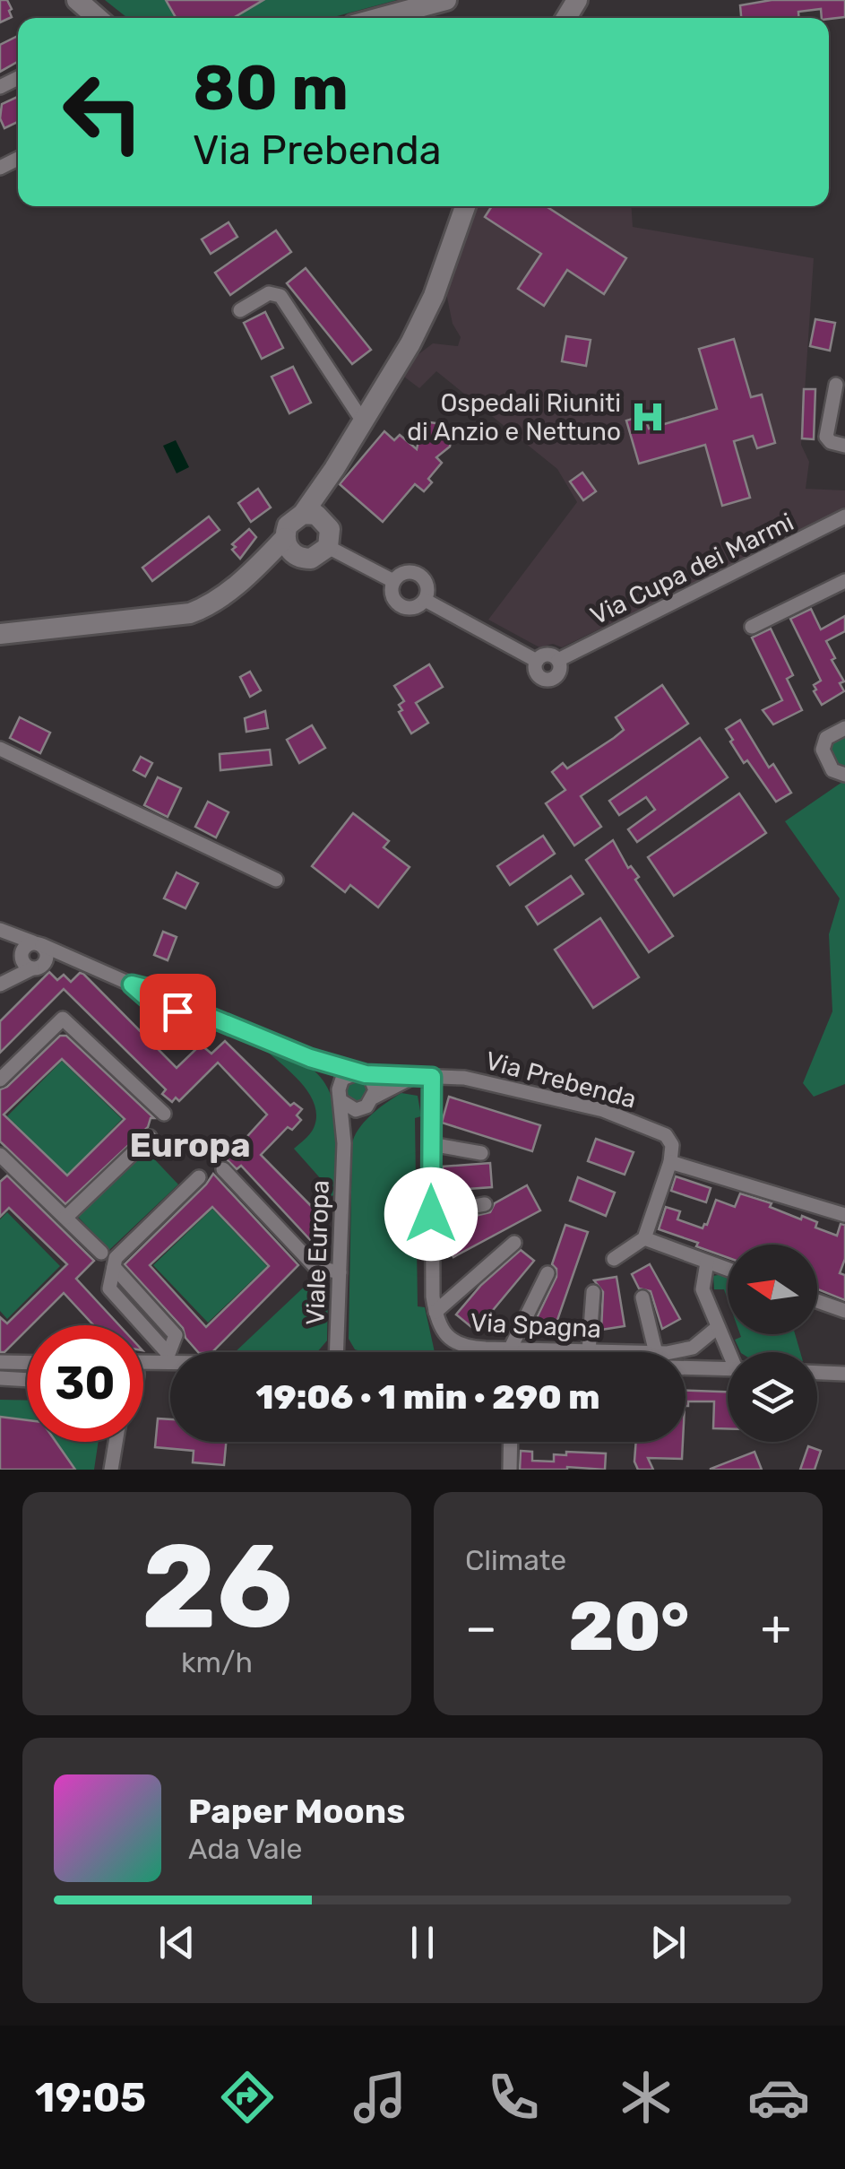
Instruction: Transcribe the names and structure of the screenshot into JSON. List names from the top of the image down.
{
  "streets": {
    "street": [
      "Via Cupa dei Marmi",
      "Via Prebenda",
      "Viale Europa",
      "Via Spagna"
    ]
  },
  "crossings": [
    ["Via Prebenda", "Viale Europa"],
    ["Via Prebenda", "Via Spagna"]
  ],
  "districts": ["Europa"],
  "places": {
    "hospital": ["Ospedali Riuniti di Anzio e Nettuno"]
  },
  "north": "left",
  "page": {
    "turn": ["80 m", "Via Prebenda"],
    "limit": "30",
    "trip": "19:06 · 1 min · 290 m",
    "tile": [
      ["26", "km/h"],
      "Climate"
    ],
    "heat": ["−", "20°", "+"],
    "song": ["Paper Moons", "Ada Vale"],
    "tabs": "19:05"
  }
}
